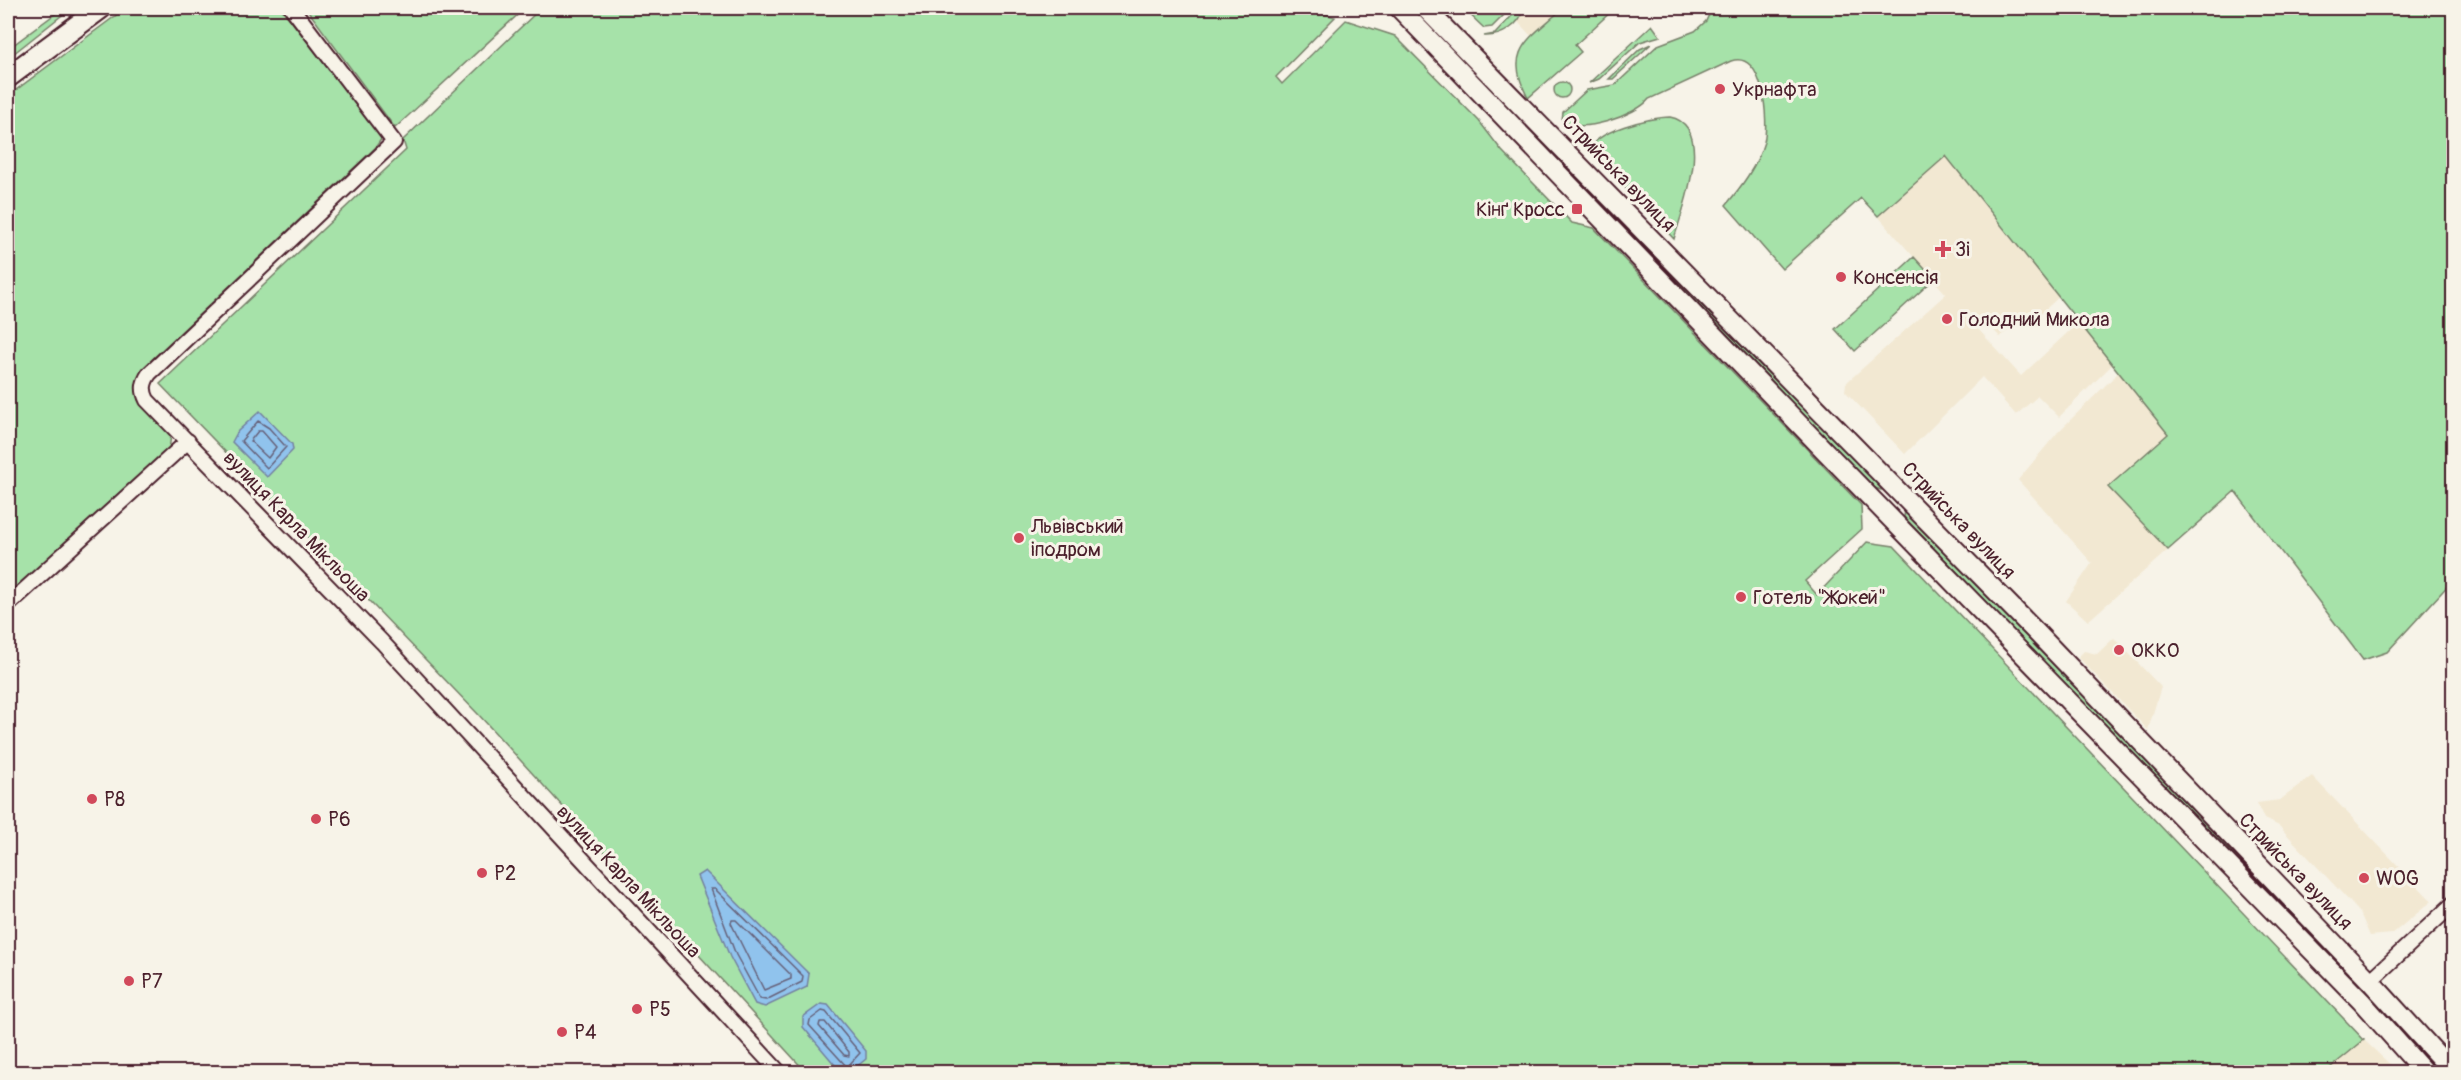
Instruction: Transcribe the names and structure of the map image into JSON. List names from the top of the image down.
{
  "streets": {
    "main road": ["Стрийська вулиця"],
    "street": ["вулиця Карла Мікльоша"]
  },
  "places": {
    "other": [
      "Укрнафта",
      "Консенсія",
      "Голодний Микола",
      "Львівський іподром",
      "Готель \"Жокей\"",
      "ОККО",
      "P8",
      "P6",
      "P2",
      "WOG",
      "P7",
      "P5",
      "P4"
    ],
    "transit": ["Кінґ Кросс"],
    "health": ["3і"]
  }
}
